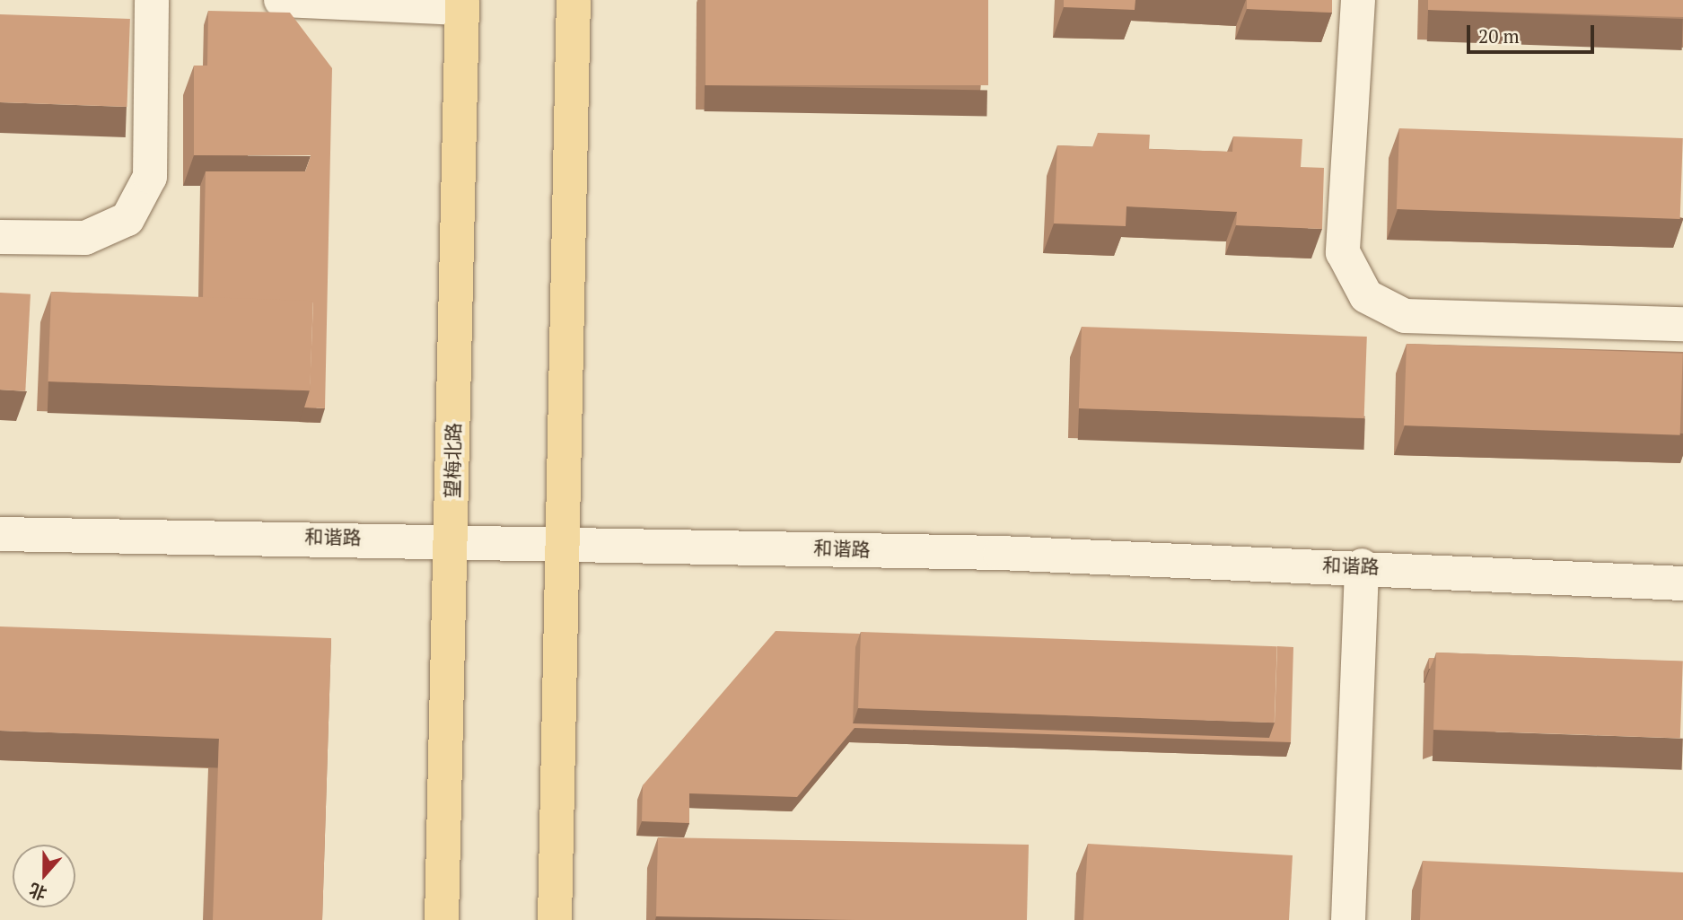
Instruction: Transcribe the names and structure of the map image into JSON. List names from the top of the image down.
{
  "streets": {
    "main road": ["望梅北路"],
    "street": ["和谐路"]
  },
  "crossings": [
    ["望梅北路", "和谐路"]
  ],
  "scale_bar": "20 m",
  "north": "bottom"
}
